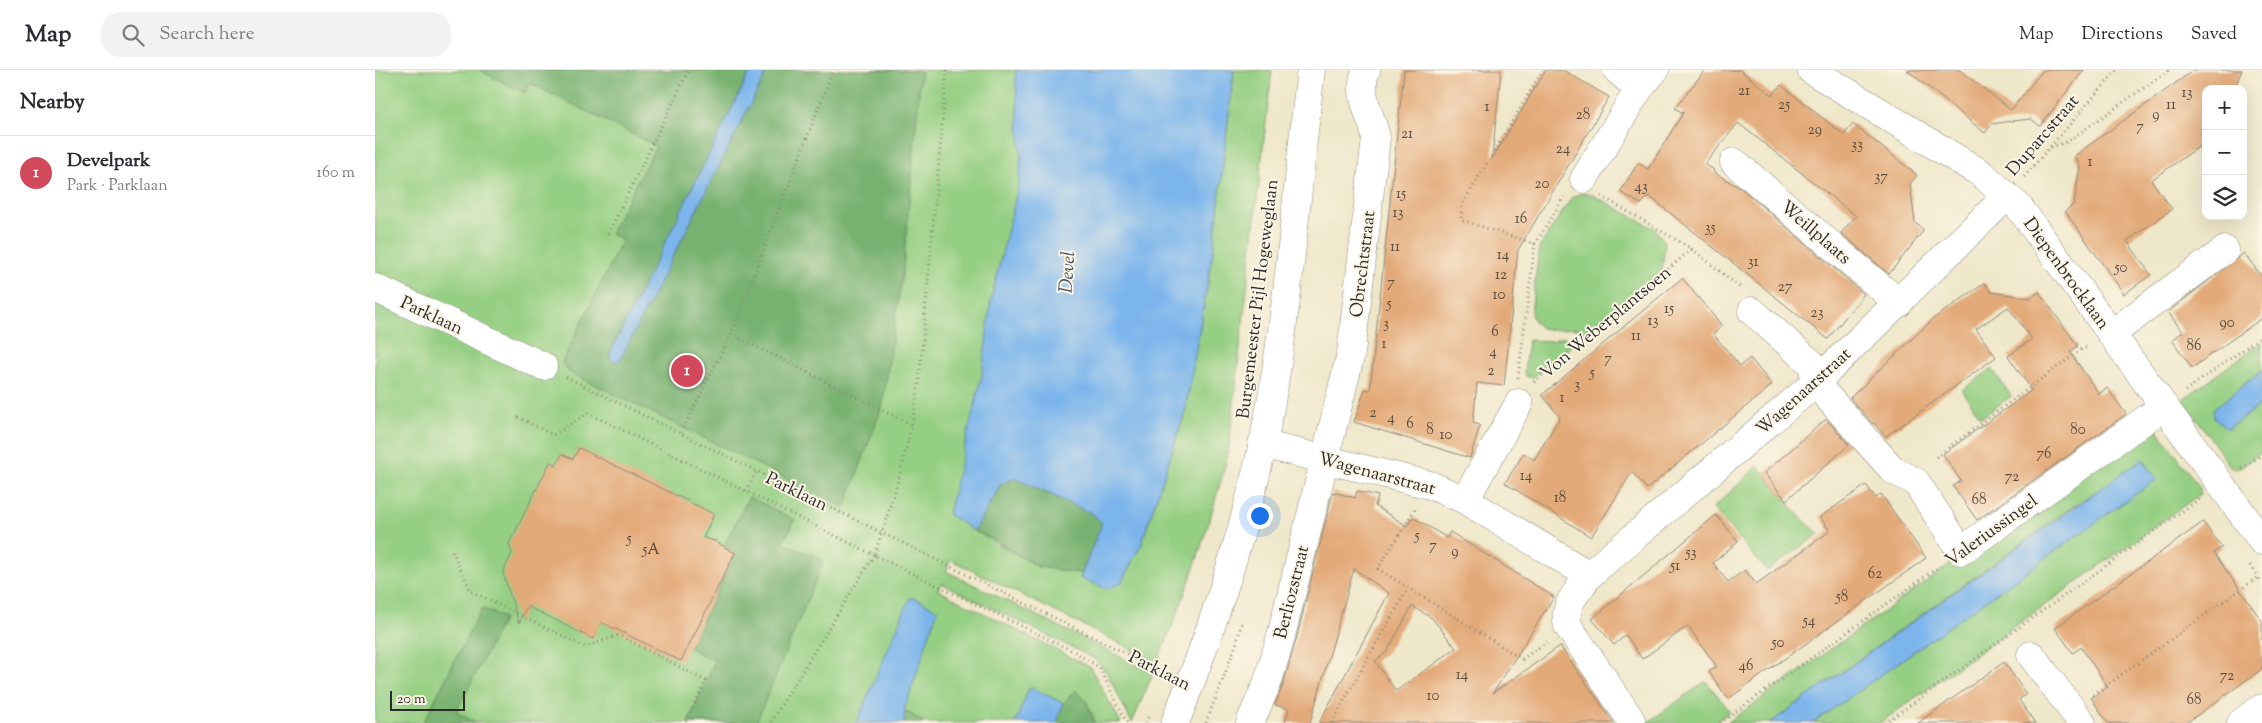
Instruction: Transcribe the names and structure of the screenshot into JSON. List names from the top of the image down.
{
  "streets": {
    "street": [
      "Weillplaats",
      "Obrechtstraat",
      "Diepenbrocklaan",
      "Burgemeester Pijl Hogeweglaan",
      "Parklaan",
      "Wagenaarstraat",
      "Valeriussingel",
      "Berliozstraat"
    ],
    "path": ["Duparcstraat", "Von Weberplantsoen"]
  },
  "crossings": [
    ["Duparcstraat", "Diepenbrocklaan"],
    ["Duparcstraat", "Wagenaarstraat"],
    ["Weillplaats", "Wagenaarstraat"],
    ["Obrechtstraat", "Wagenaarstraat"],
    ["Obrechtstraat", "Berliozstraat"],
    ["Diepenbrocklaan", "Wagenaarstraat"],
    ["Diepenbrocklaan", "Valeriussingel"],
    ["Burgemeester Pijl Hogeweglaan", "Parklaan"],
    ["Burgemeester Pijl Hogeweglaan", "Wagenaarstraat"],
    ["Wagenaarstraat", "Berliozstraat"]
  ],
  "water": ["Devel"],
  "house_numbers": [
    "21",
    "13",
    "25",
    "11",
    "1",
    "28",
    "9",
    "7",
    "29",
    "21",
    "33",
    "24",
    "1",
    "37",
    "20",
    "43",
    "15",
    "13",
    "16",
    "35",
    "11",
    "14",
    "31",
    "50",
    "12",
    "7",
    "27",
    "10",
    "5",
    "15",
    "23",
    "13",
    "90",
    "3",
    "6",
    "11",
    "1",
    "86",
    "4",
    "7",
    "2",
    "5",
    "3",
    "1",
    "2",
    "4",
    "6",
    "8",
    "80",
    "10",
    "76",
    "14",
    "72",
    "18",
    "68",
    "5",
    "5",
    "7",
    "5A",
    "9",
    "53",
    "51",
    "62",
    "58",
    "54",
    "50",
    "46",
    "14",
    "72",
    "10",
    "68"
  ],
  "scale_bar": "20 m",
  "page": {
    "header": "Map",
    "search": "Search here",
    "nav": ["Map", "Directions", "Saved"],
    "heading": "Nearby",
    "map_buttons": ["+", "−"],
    "list": [
      {
        "mark": "1",
        "name": "Develpark",
        "note": "Park · Parklaan",
        "value": "160 m"
      }
    ],
    "pins": "1",
    "scale": "20 m"
  }
}
